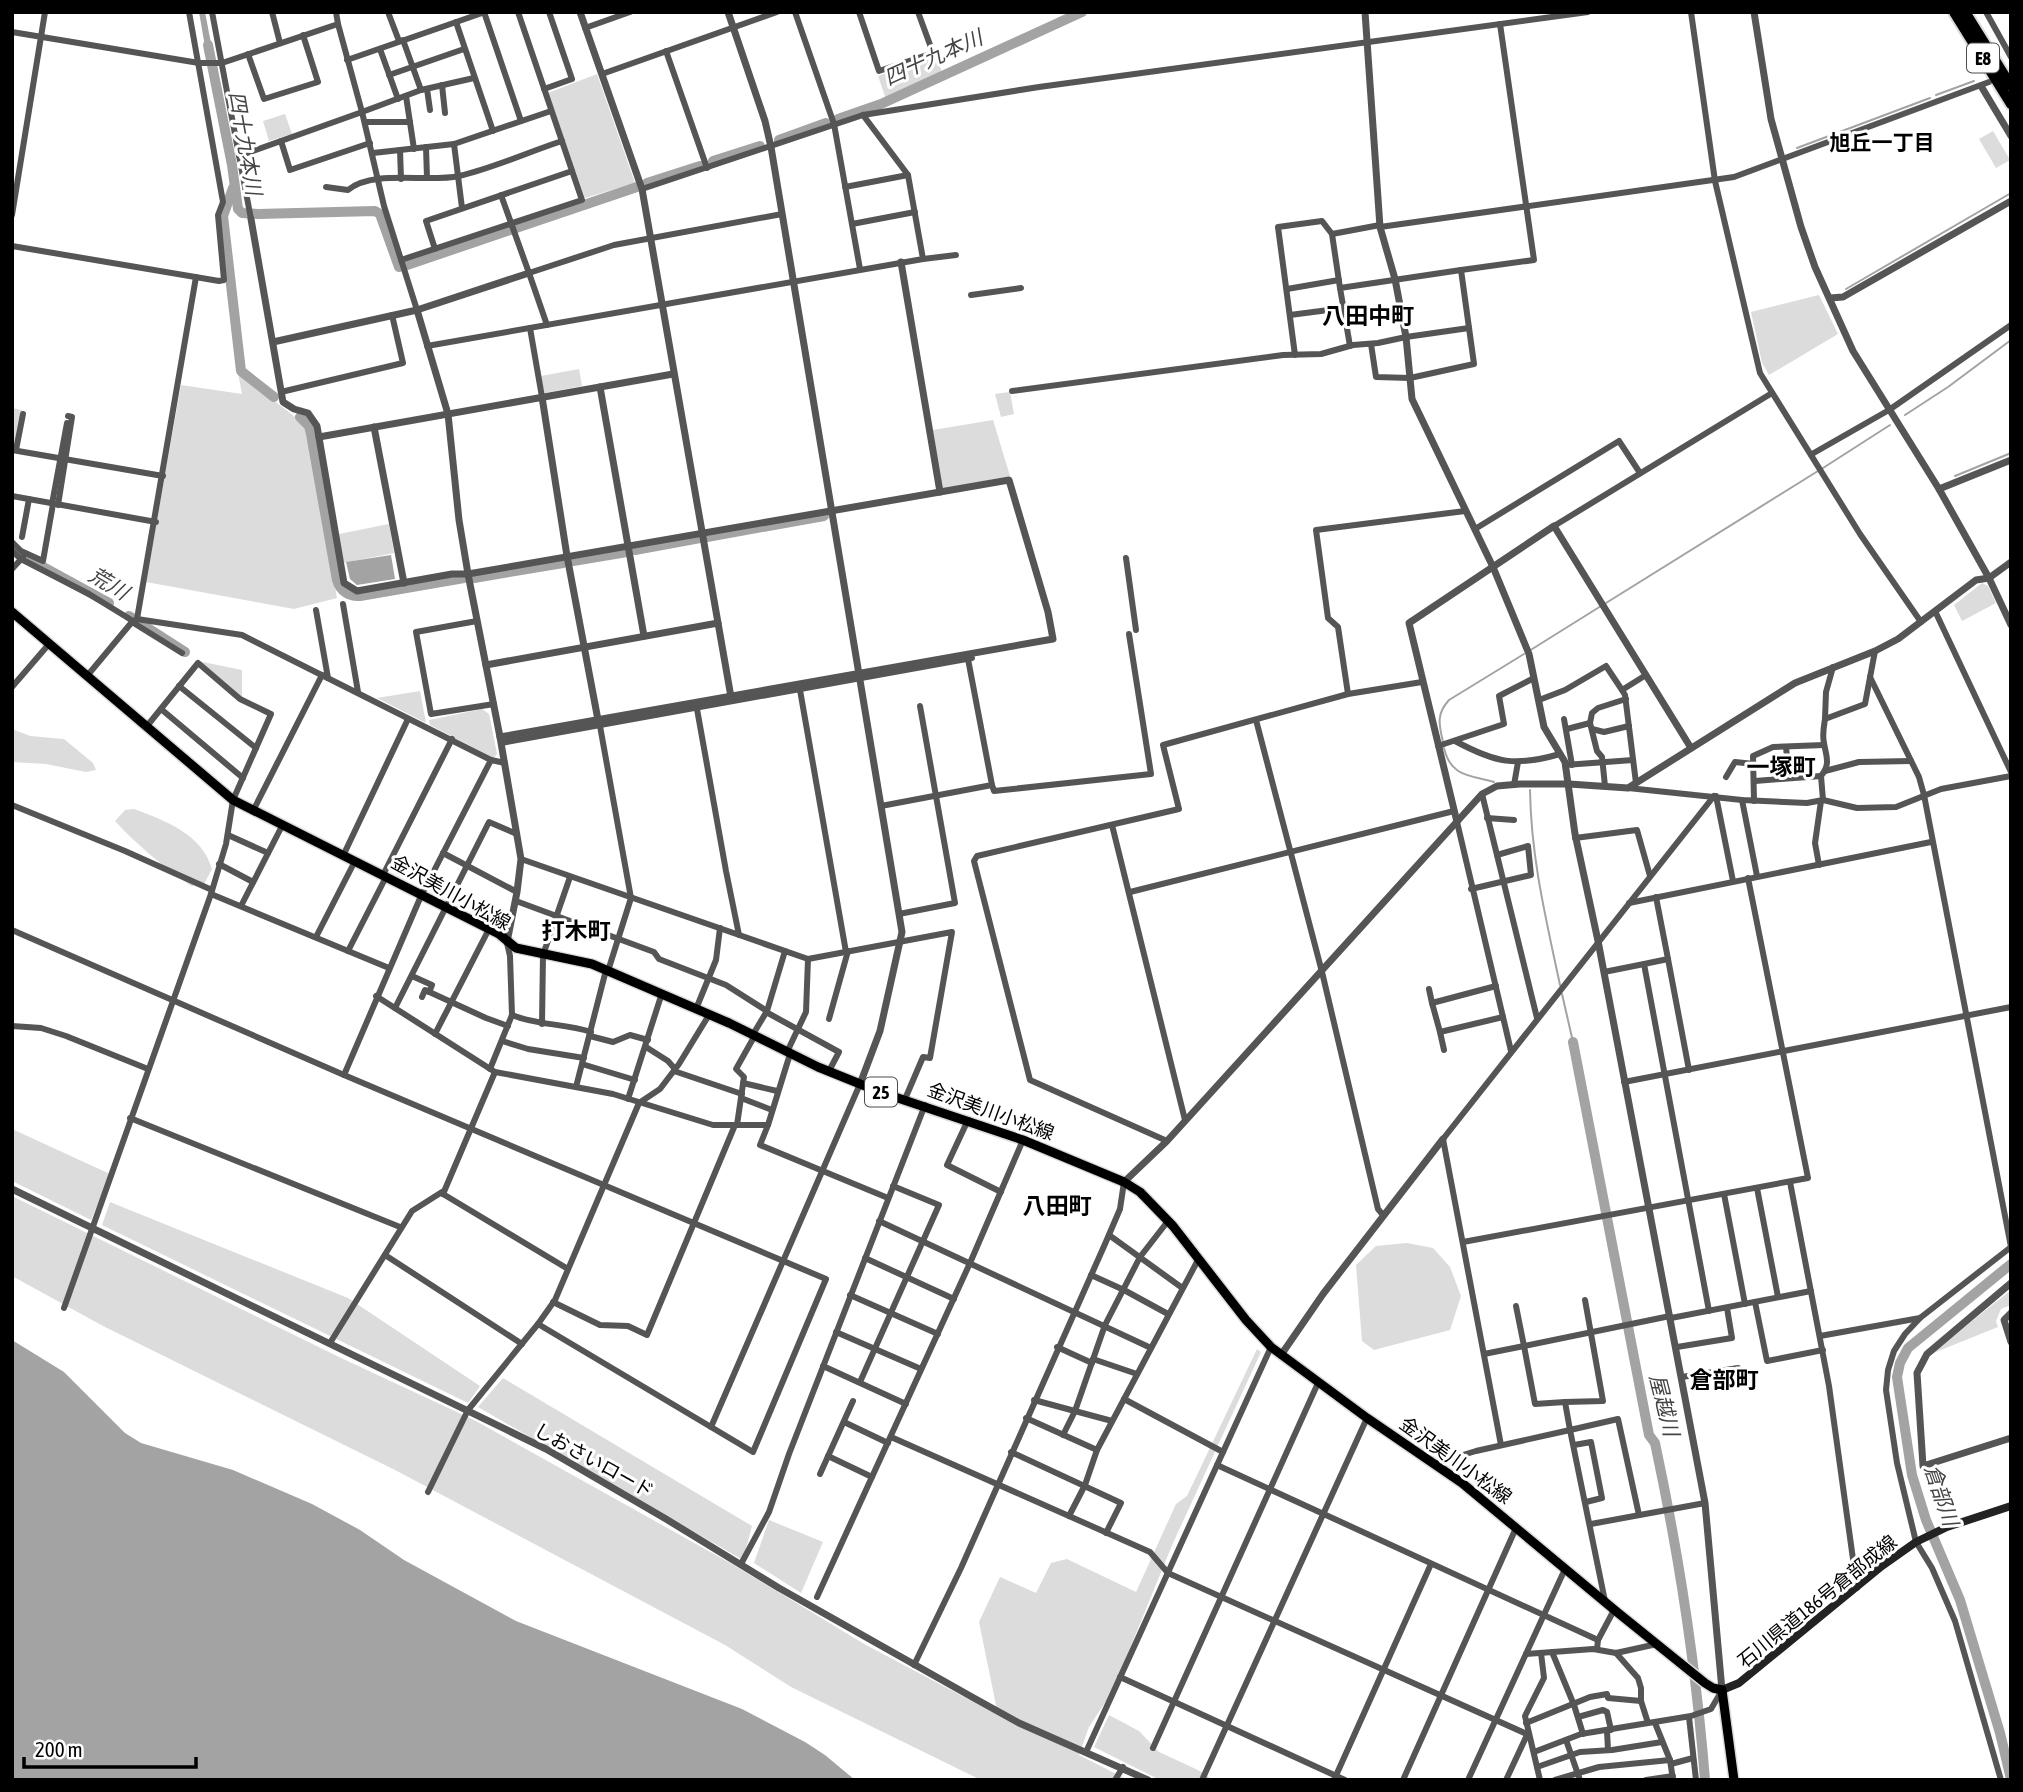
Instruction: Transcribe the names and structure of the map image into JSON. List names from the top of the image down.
{
  "streets": {
    "highway": ["E8"],
    "main road": ["金沢美川小松線", "25", "石川県道186号倉部成線"],
    "street": ["しおさいロード"]
  },
  "crossings": [
    ["金沢美川小松線", "石川県道186号倉部成線"]
  ],
  "districts": [
    "旭丘一丁目",
    "八田中町",
    "一塚町",
    "打木町",
    "八田町",
    "倉部町"
  ],
  "water": [
    "四十九本川",
    "荒川",
    "屋越川",
    "倉部川"
  ],
  "scale_bar": "200 m"
}
